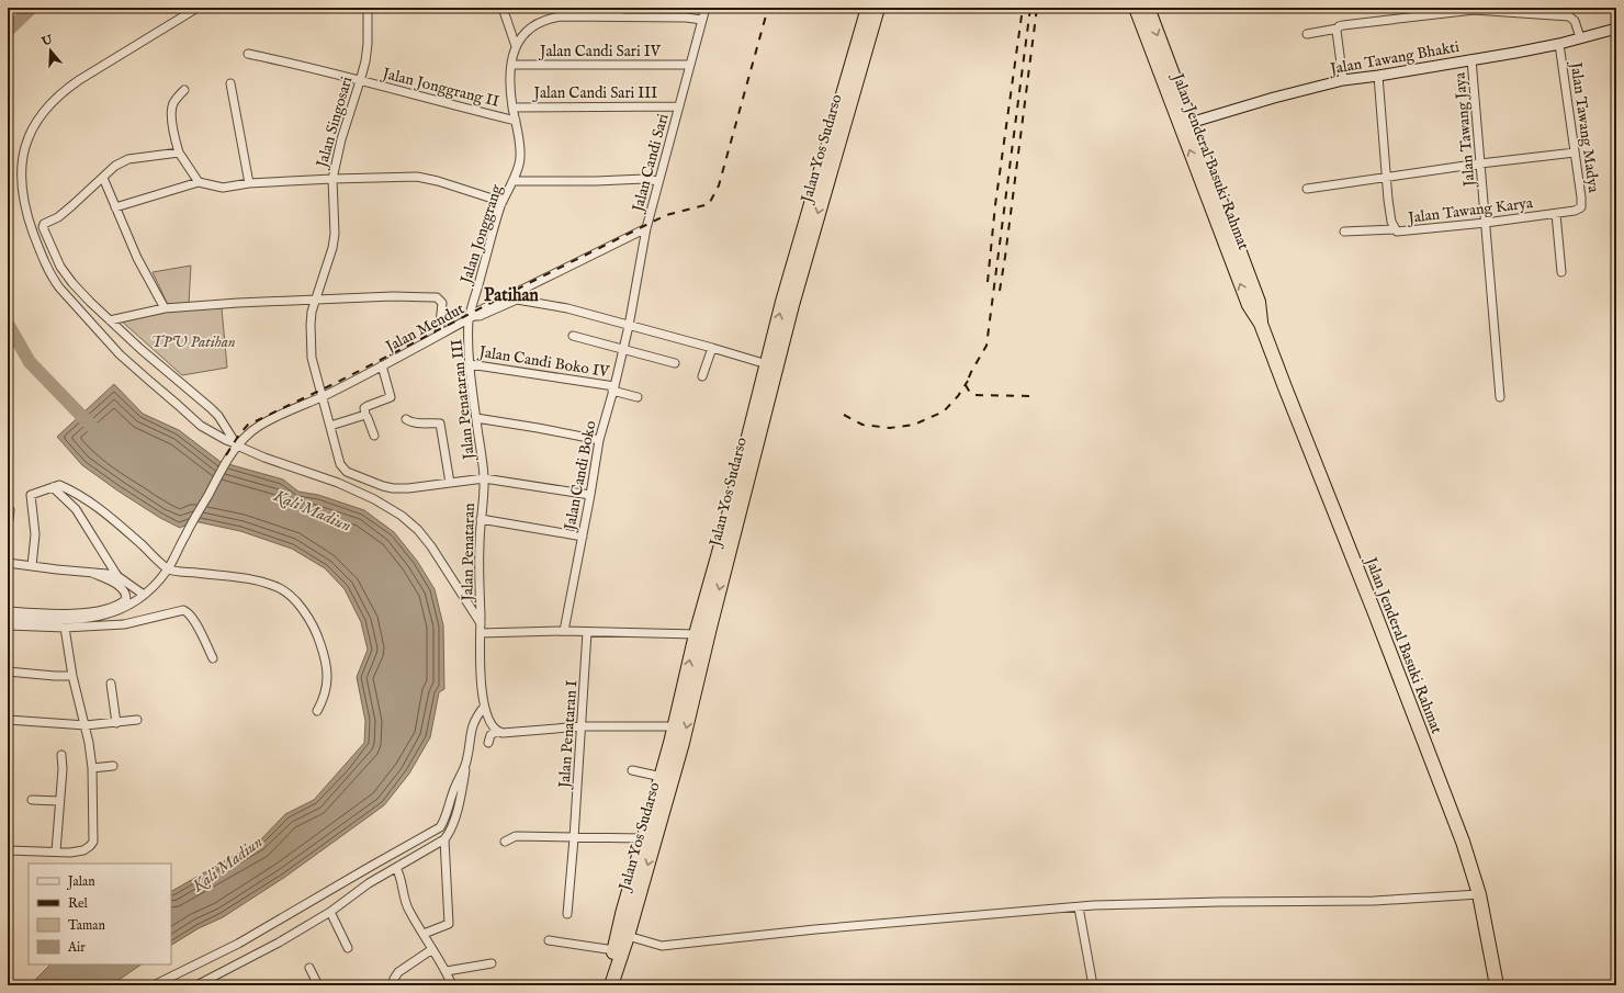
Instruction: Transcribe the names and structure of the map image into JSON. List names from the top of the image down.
{
  "streets": {
    "highway": ["Jalan Yos Sudarso", "Jalan Jenderal Basuki Rahmat"],
    "street": [
      "Jalan Candi Sari IV",
      "Jalan Tawang Bhakti",
      "Jalan Jonggrang II",
      "Jalan Candi Sari III",
      "Jalan Singosari",
      "Jalan Tawang Madya",
      "Jalan Tawang Jaya",
      "Jalan Candi Sari",
      "Jalan Tawang Karya",
      "Jalan Jonggrang",
      "Jalan Mendut",
      "Jalan Candi Boko IV",
      "Jalan Penataran III",
      "Jalan Candi Boko",
      "Jalan Penataran",
      "Jalan Penataran I"
    ]
  },
  "crossings": [
    ["Jalan Candi Sari IV", "Jalan Candi Sari"],
    ["Jalan Candi Sari IV", "Jalan Jonggrang"],
    ["Jalan Tawang Bhakti", "Jalan Tawang Madya"],
    ["Jalan Tawang Bhakti", "Jalan Tawang Jaya"],
    ["Jalan Tawang Bhakti", "Jalan Jenderal Basuki Rahmat"],
    ["Jalan Tawang Bhakti", "Jalan Tawang Karya"],
    ["Jalan Jonggrang II", "Jalan Singosari"],
    ["Jalan Jonggrang II", "Jalan Jonggrang"],
    ["Jalan Candi Sari III", "Jalan Candi Sari"],
    ["Jalan Candi Sari III", "Jalan Jonggrang"],
    ["Jalan Singosari", "Jalan Mendut"],
    ["Jalan Singosari", "Jalan Penataran"],
    ["Jalan Tawang Madya", "Jalan Tawang Karya"],
    ["Jalan Tawang Jaya", "Jalan Tawang Karya"],
    ["Jalan Yos Sudarso", "Jalan Mendut"],
    ["Jalan Candi Sari", "Jalan Jonggrang"],
    ["Jalan Candi Sari", "Jalan Mendut"],
    ["Jalan Candi Sari", "Jalan Candi Boko"],
    ["Jalan Jonggrang", "Jalan Mendut"],
    ["Jalan Jonggrang", "Jalan Penataran III"],
    ["Jalan Mendut", "Jalan Penataran III"],
    ["Jalan Mendut", "Jalan Candi Boko"],
    ["Jalan Mendut", "Jalan Penataran"],
    ["Jalan Candi Boko IV", "Jalan Penataran III"],
    ["Jalan Candi Boko IV", "Jalan Candi Boko"],
    ["Jalan Penataran III", "Jalan Penataran"]
  ],
  "districts": ["Patihan"],
  "water": ["Kali Madiun"],
  "parks": ["TPU Patihan"],
  "legend": [
    "Jalan",
    "Rel",
    "Taman",
    "Air"
  ],
  "north": "top"
}
